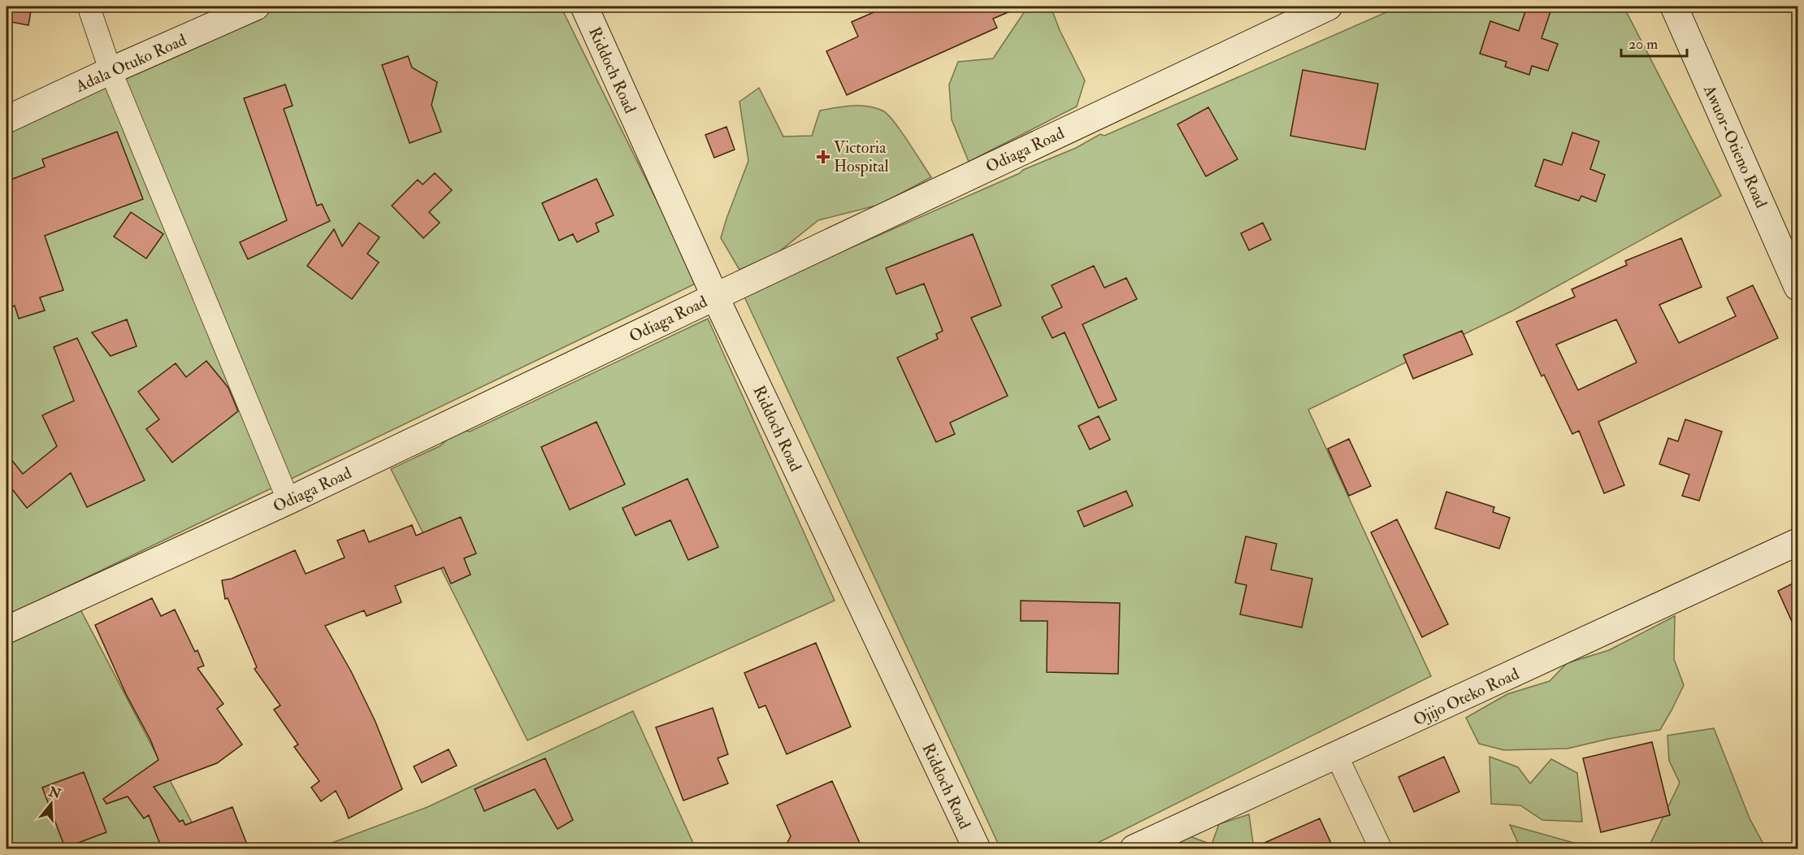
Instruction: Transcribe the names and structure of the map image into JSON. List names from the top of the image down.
{
  "streets": {
    "street": [
      "Adala Otuko Road",
      "Riddoch Road",
      "Awuor-Otieno Road",
      "Odiaga Road",
      "Ojijo Oteko Road"
    ]
  },
  "crossings": [
    ["Riddoch Road", "Odiaga Road"]
  ],
  "places": {
    "health": ["Victoria Hospital"]
  },
  "scale_bar": "20 m",
  "north": "top"
}
